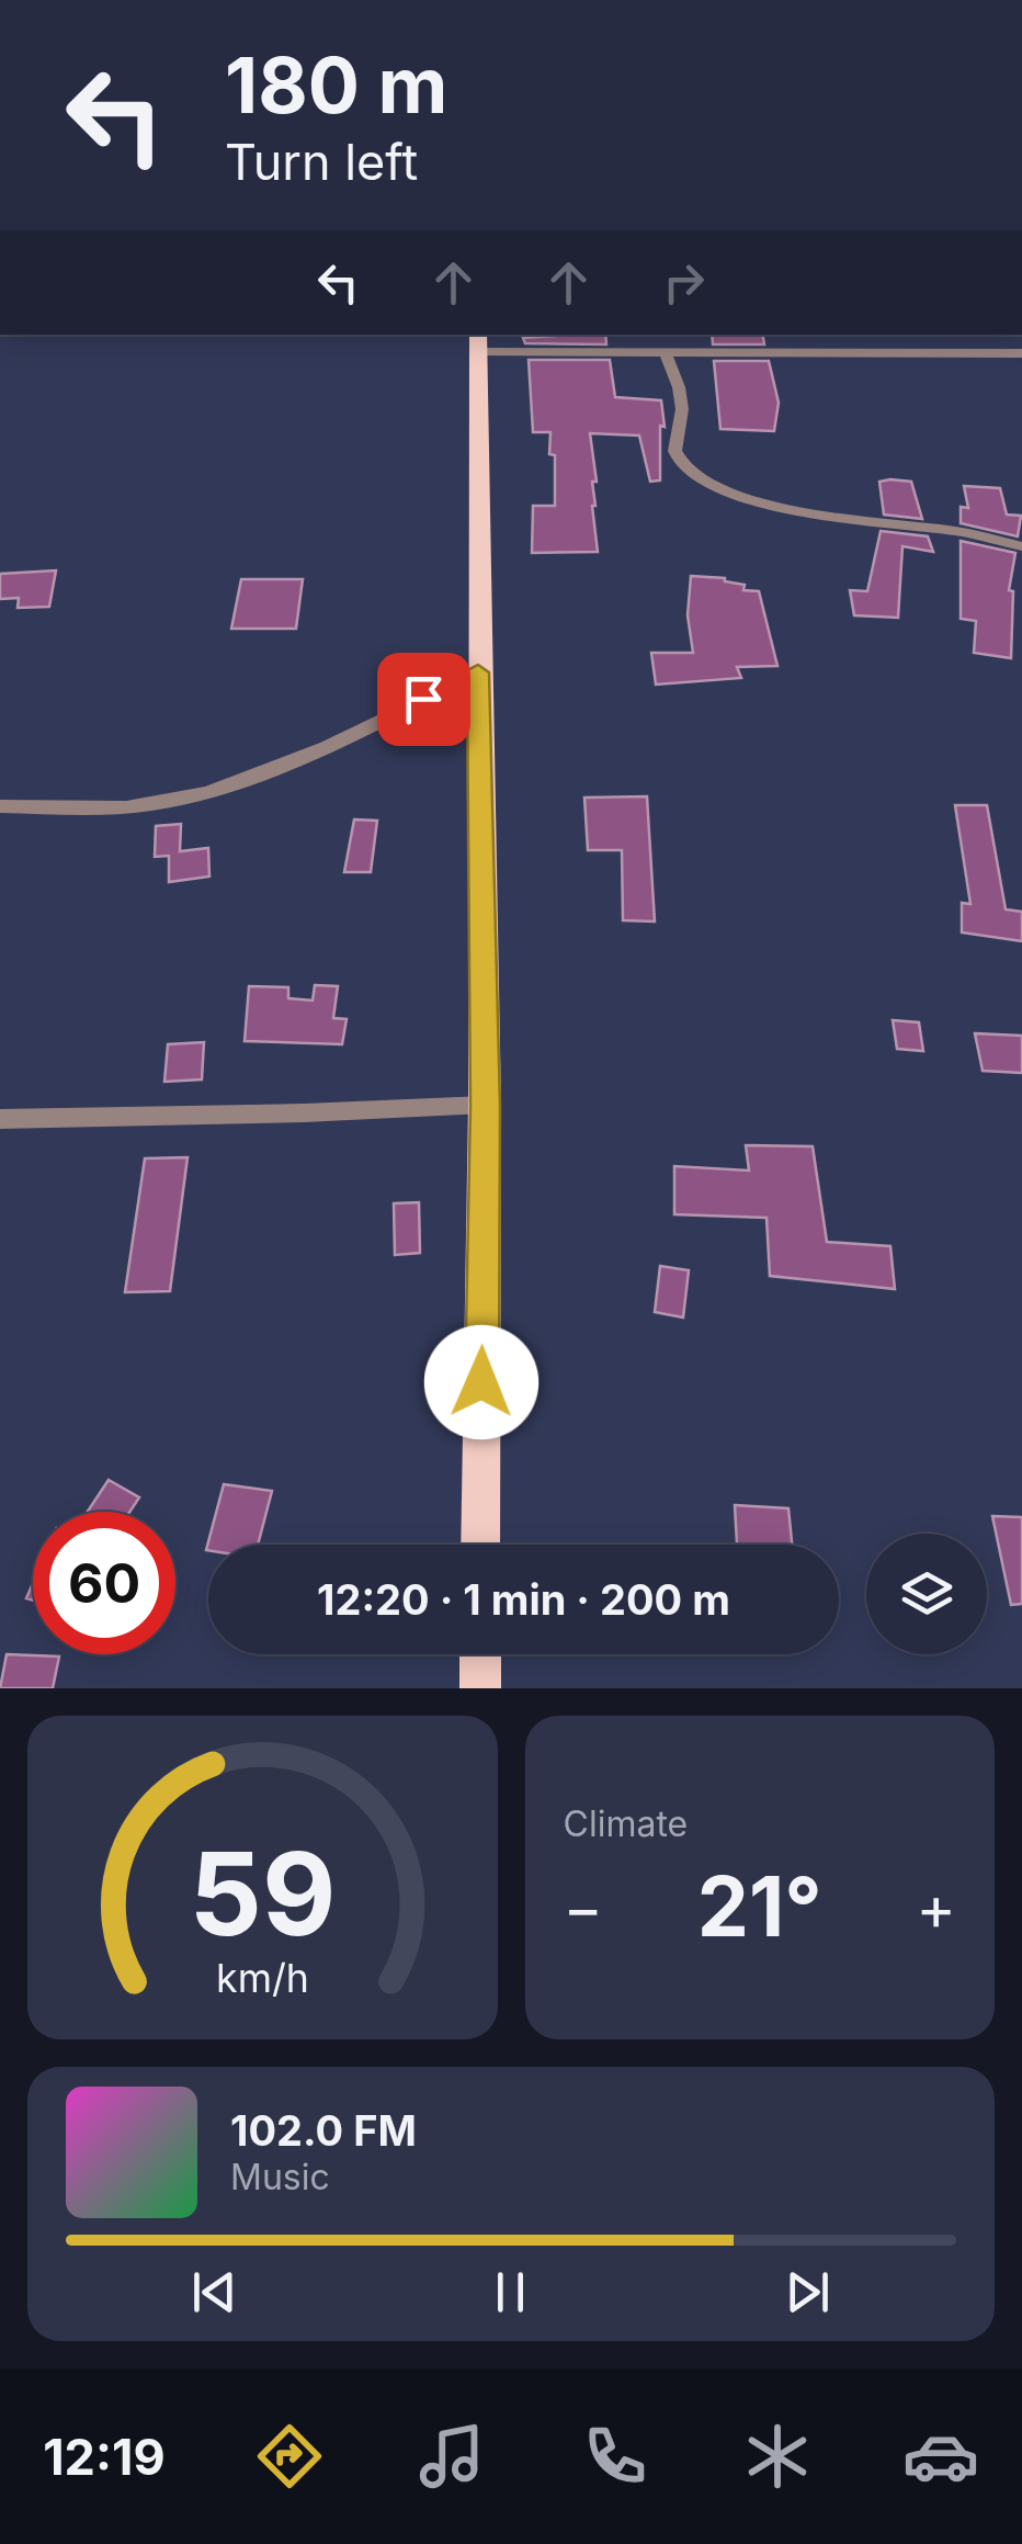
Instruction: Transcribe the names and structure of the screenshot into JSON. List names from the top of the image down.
{
  "page": {
    "turn": ["180 m", "Turn left"],
    "limit": "60",
    "trip": "12:20 · 1 min · 200 m",
    "tile": "Climate",
    "heat": ["−", "21°", "+"],
    "song": ["102.0 FM", "Music"],
    "tabs": "12:19",
    "gauge": ["59", "km/h"]
  }
}
